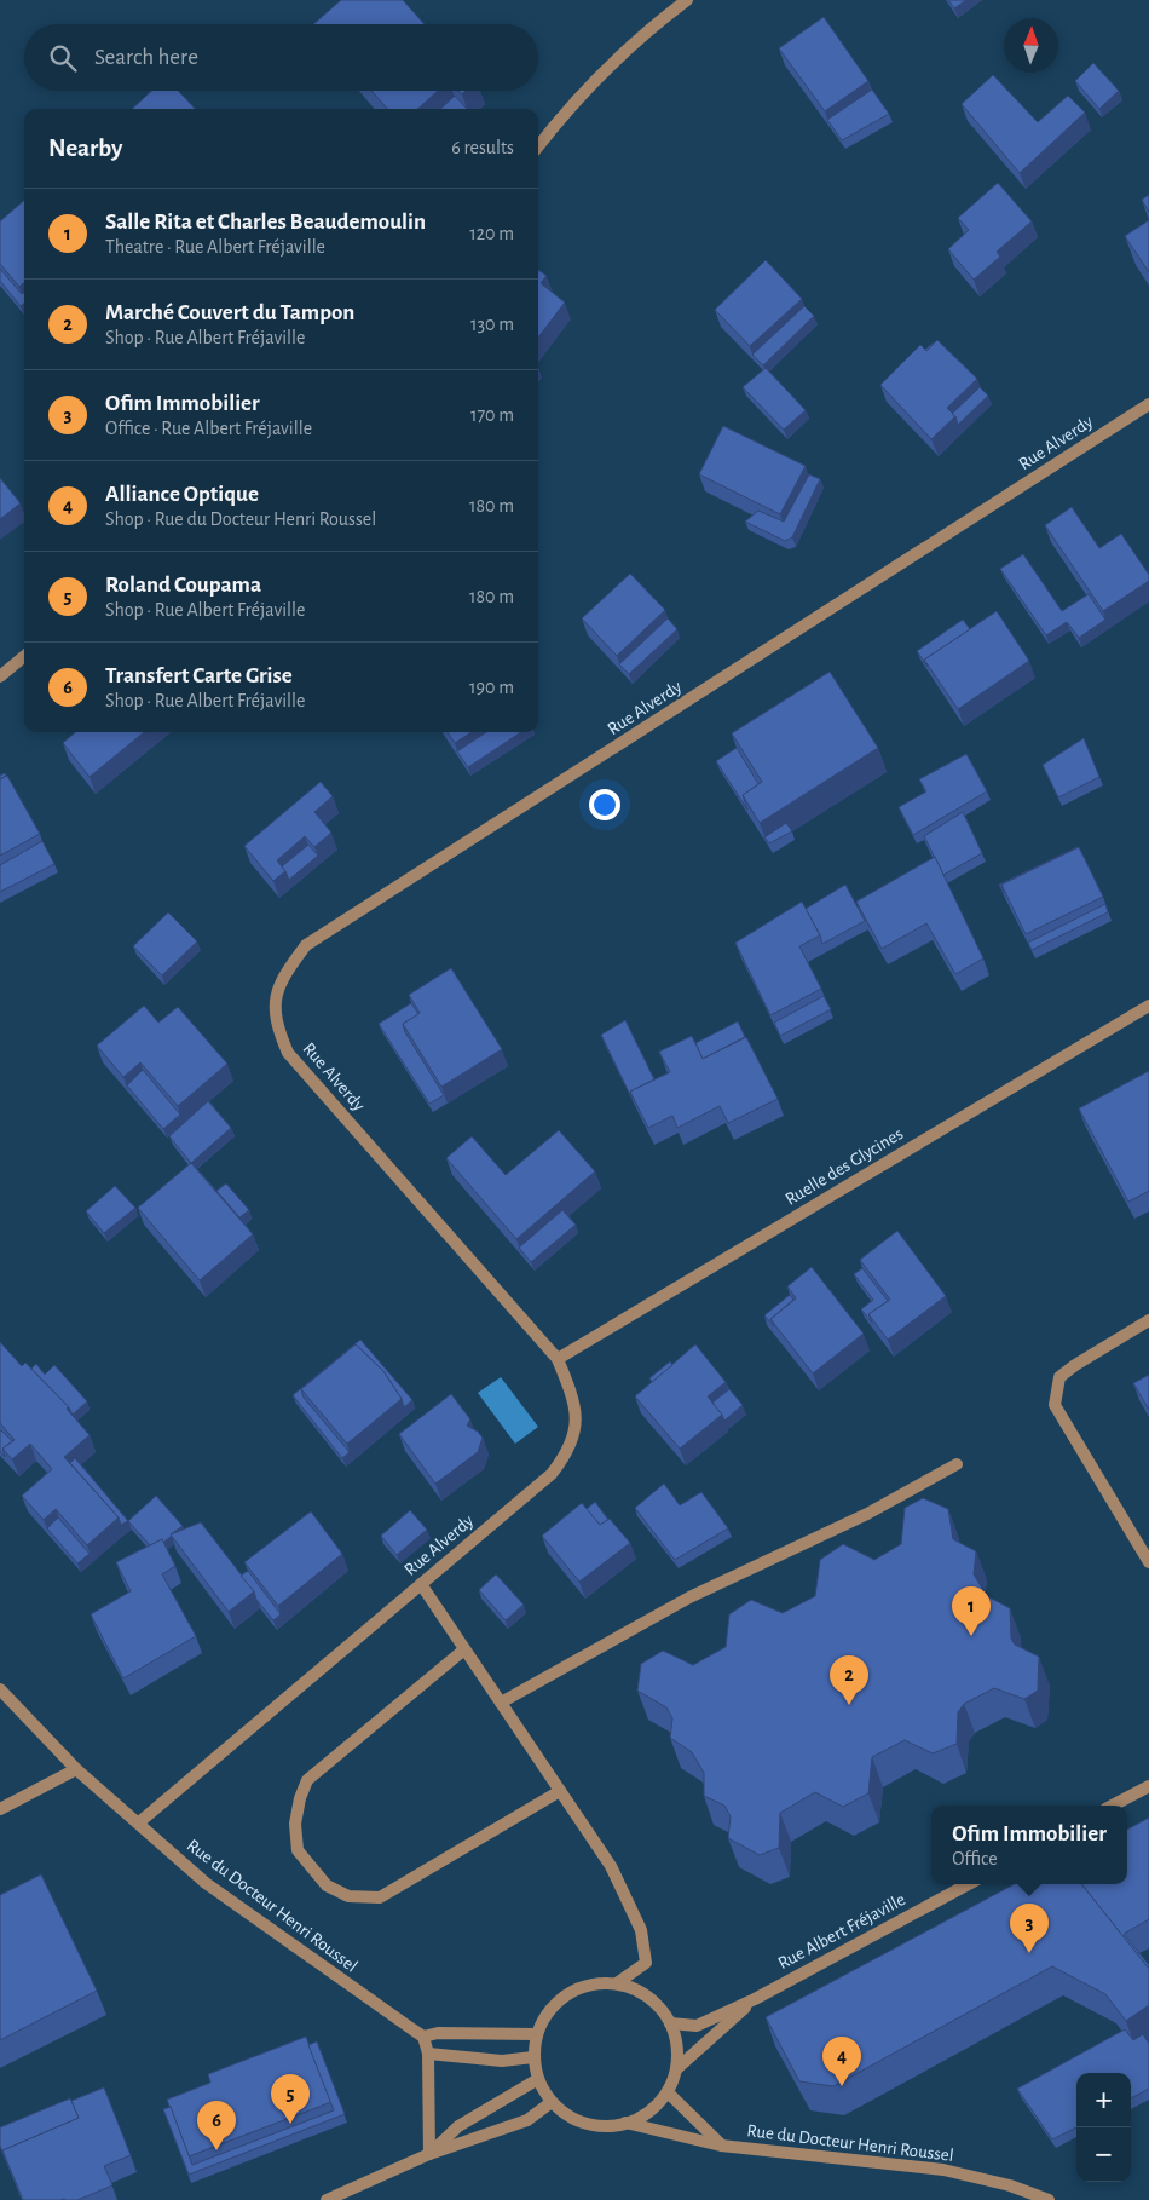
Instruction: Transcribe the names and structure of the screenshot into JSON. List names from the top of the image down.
{
  "streets": {
    "street": [
      "Rue Alverdy",
      "Ruelle des Glycines",
      "Rue du Docteur Henri Roussel",
      "Rue Albert Fréjaville"
    ]
  },
  "crossings": [
    ["Rue Alverdy", "Ruelle des Glycines"],
    ["Rue Alverdy", "Rue du Docteur Henri Roussel"],
    ["Rue du Docteur Henri Roussel", "Rue Albert Fréjaville"]
  ],
  "north": "top",
  "page": {
    "search": "Search here",
    "heading": ["Nearby", "6 results"],
    "list": [
      {
        "mark": "1",
        "name": "Salle Rita et Charles Beaudemoulin",
        "note": "Theatre · Rue Albert Fréjaville",
        "value": "120 m"
      },
      {
        "mark": "2",
        "name": "Marché Couvert du Tampon",
        "note": "Shop · Rue Albert Fréjaville",
        "value": "130 m"
      },
      {
        "mark": "3",
        "name": "Ofim Immobilier",
        "note": "Office · Rue Albert Fréjaville",
        "value": "170 m"
      },
      {
        "mark": "4",
        "name": "Alliance Optique",
        "note": "Shop · Rue du Docteur Henri Roussel",
        "value": "180 m"
      },
      {
        "mark": "5",
        "name": "Roland Coupama",
        "note": "Shop · Rue Albert Fréjaville",
        "value": "180 m"
      },
      {
        "mark": "6",
        "name": "Transfert Carte Grise",
        "note": "Shop · Rue Albert Fréjaville",
        "value": "190 m"
      }
    ],
    "pins": [
      "1",
      "2",
      "3",
      "4",
      "5",
      "6"
    ],
    "popup": ["Ofim Immobilier", "Office"],
    "map_buttons": ["+", "−"]
  }
}
